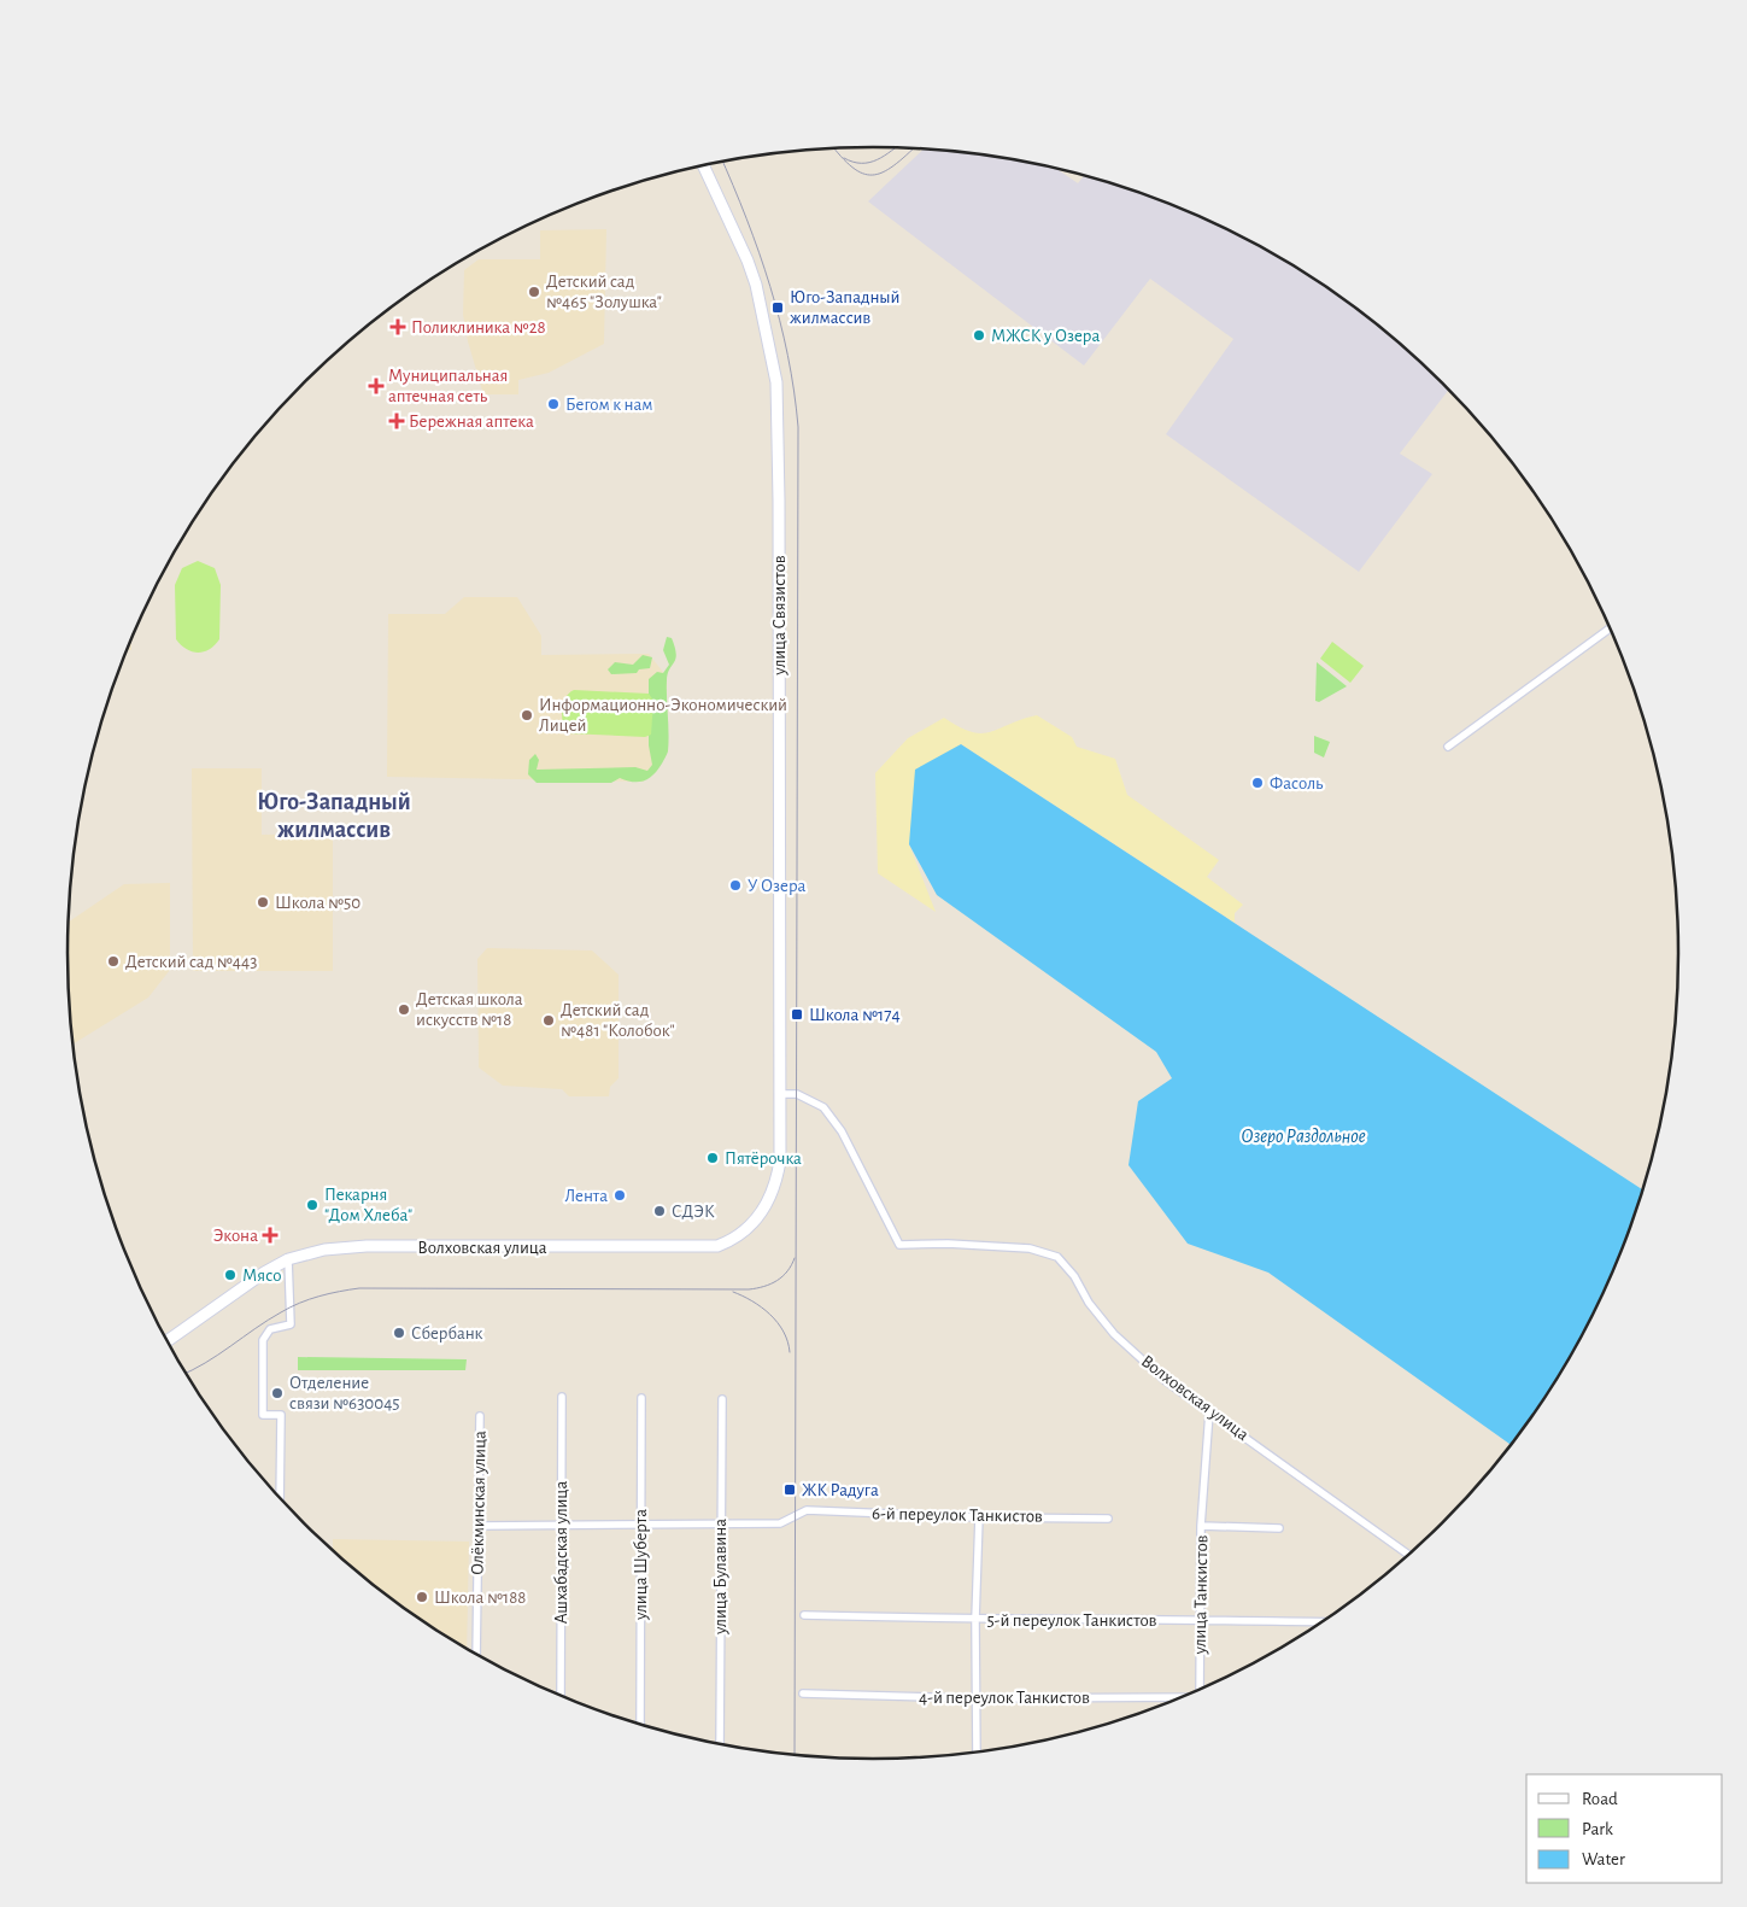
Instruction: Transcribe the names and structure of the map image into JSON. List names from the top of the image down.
{
  "streets": {
    "main road": ["улица Связистов", "Волховская улица"],
    "street": [
      "Олёкминская улица",
      "6-й переулок Танкистов",
      "Ашхабадская улица",
      "улица Шуберта",
      "улица Булавина",
      "улица Танкистов",
      "5-й переулок Танкистов",
      "4-й переулок Танкистов"
    ]
  },
  "crossings": [
    ["улица Связистов", "Волховская улица"],
    ["Волховская улица", "улица Танкистов"],
    ["6-й переулок Танкистов", "улица Булавина"],
    ["улица Танкистов", "5-й переулок Танкистов"]
  ],
  "districts": ["Юго-Западный жилмассив"],
  "water": ["Озеро Раздольное"],
  "places": {
    "other": [
      "Детский сад №465 \"Золушка\"",
      "МЖСК у Озера",
      "Бегом к нам",
      "Информационно-Экономический Лицей",
      "Фасоль",
      "У Озера",
      "Школа №50",
      "Детский сад №443",
      "Детская школа искусств №18",
      "Детский сад №481 \"Колобок\"",
      "Пятёрочка",
      "Лента",
      "Пекарня \"Дом Хлеба\"",
      "СДЭК",
      "Мясо",
      "Сбербанк",
      "Отделение связи №630045",
      "Школа №188"
    ],
    "transit": ["Юго-Западный жилмассив", "Школа №174", "ЖК Радуга"],
    "health": [
      "Поликлиника №28",
      "Муниципальная аптечная сеть",
      "Бережная аптека",
      "Экона"
    ]
  },
  "legend": ["Road", "Park", "Water"]
}
